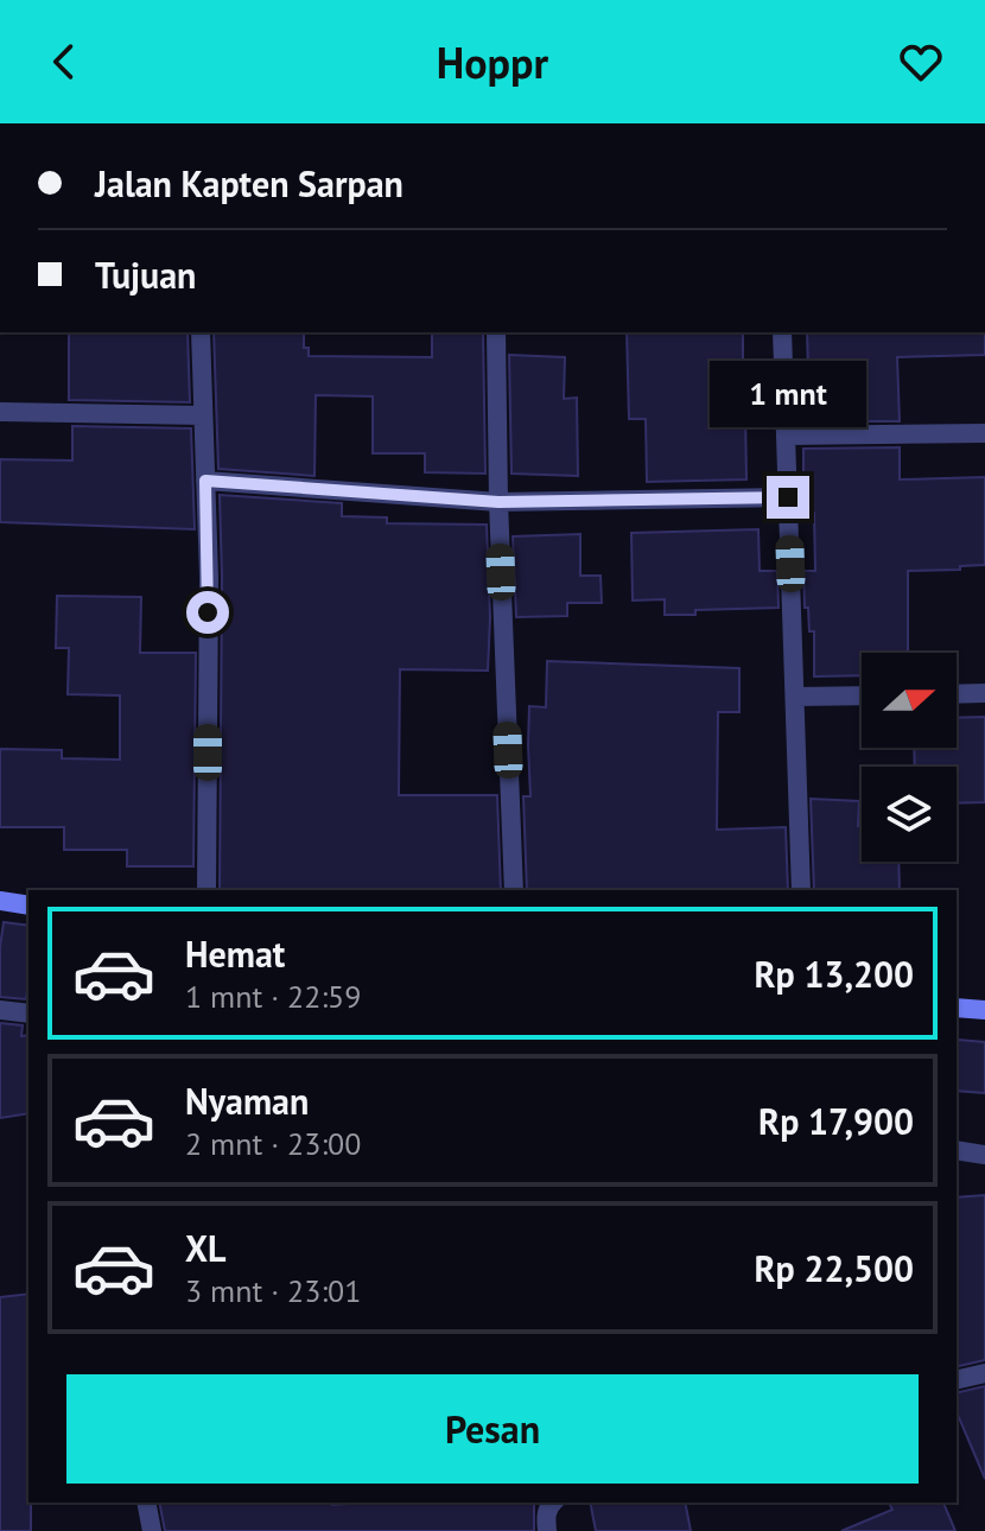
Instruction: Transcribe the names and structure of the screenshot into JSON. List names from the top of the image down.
{
  "north": "right",
  "page": {
    "header": "Hoppr",
    "banner": ["Jalan Kapten Sarpan", "Tujuan"],
    "bubble": "1 mnt",
    "list": [
      {
        "name": "Hemat",
        "note": "1 mnt · 22:59",
        "value": "Rp 13,200"
      },
      {
        "name": "Nyaman",
        "note": "2 mnt · 23:00",
        "value": "Rp 17,900"
      },
      {
        "name": "XL",
        "note": "3 mnt · 23:01",
        "value": "Rp 22,500"
      }
    ],
    "buttons": "Pesan"
  }
}
